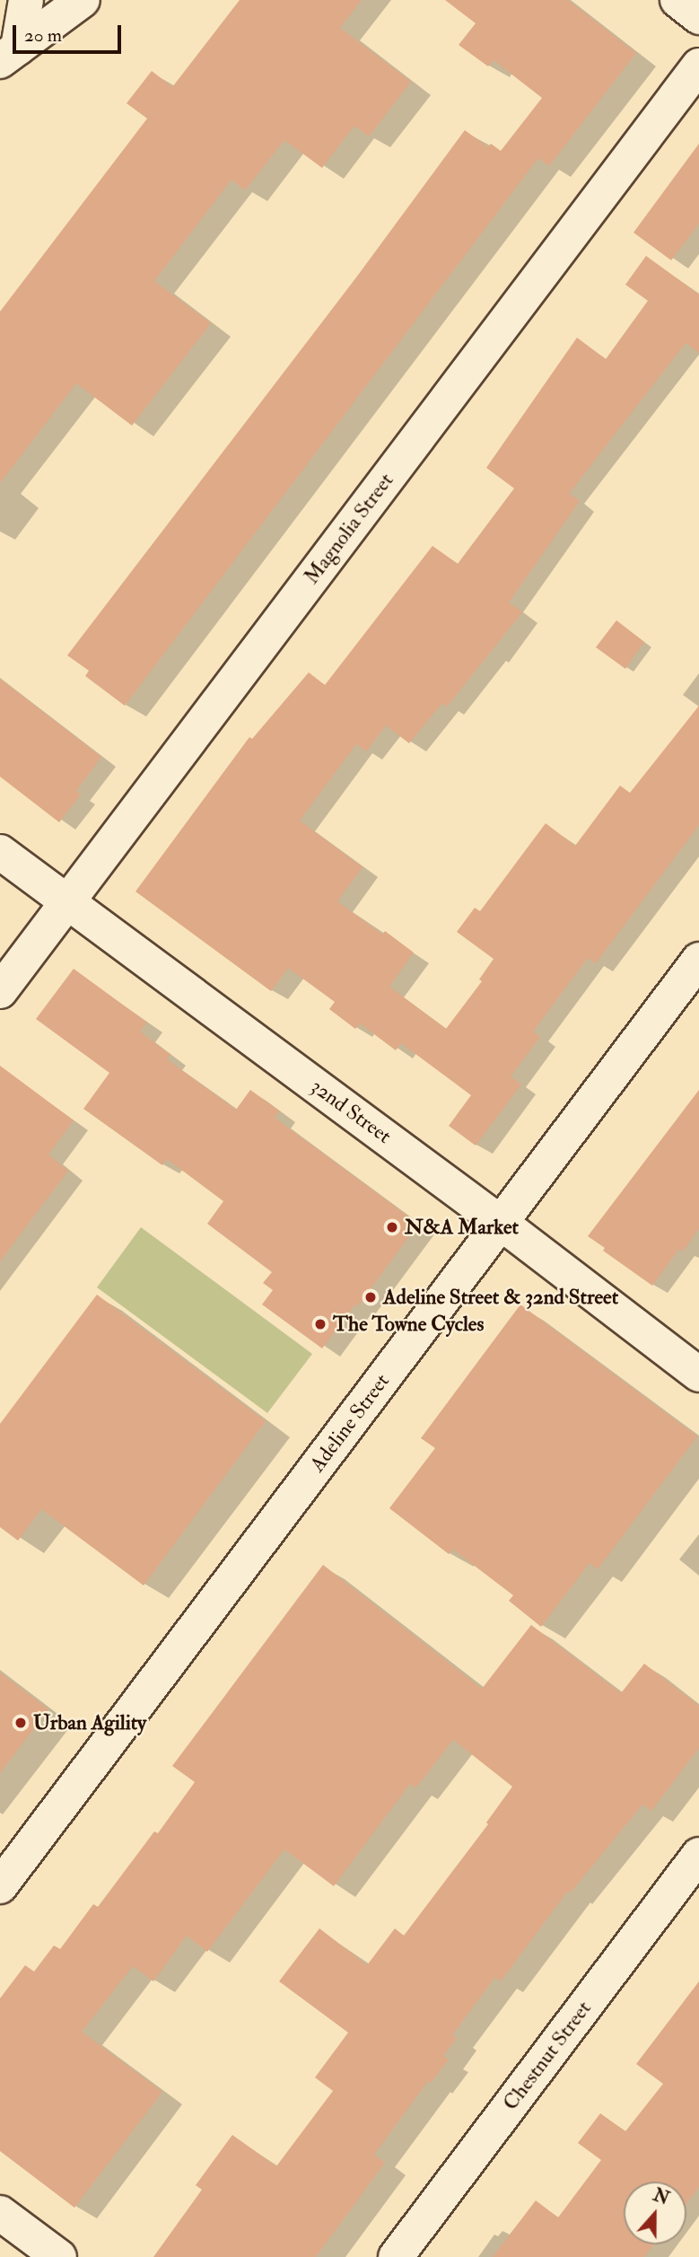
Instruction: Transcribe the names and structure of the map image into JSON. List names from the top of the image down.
{
  "streets": {
    "street": [
      "Magnolia Street",
      "32nd Street",
      "Adeline Street",
      "Chestnut Street"
    ]
  },
  "crossings": [
    ["Magnolia Street", "32nd Street"],
    ["32nd Street", "Adeline Street"]
  ],
  "places": [
    "N&A Market",
    "Adeline Street & 32nd Street",
    "The Towne Cycles",
    "Urban Agility"
  ],
  "scale_bar": "20 m",
  "north": "top"
}
